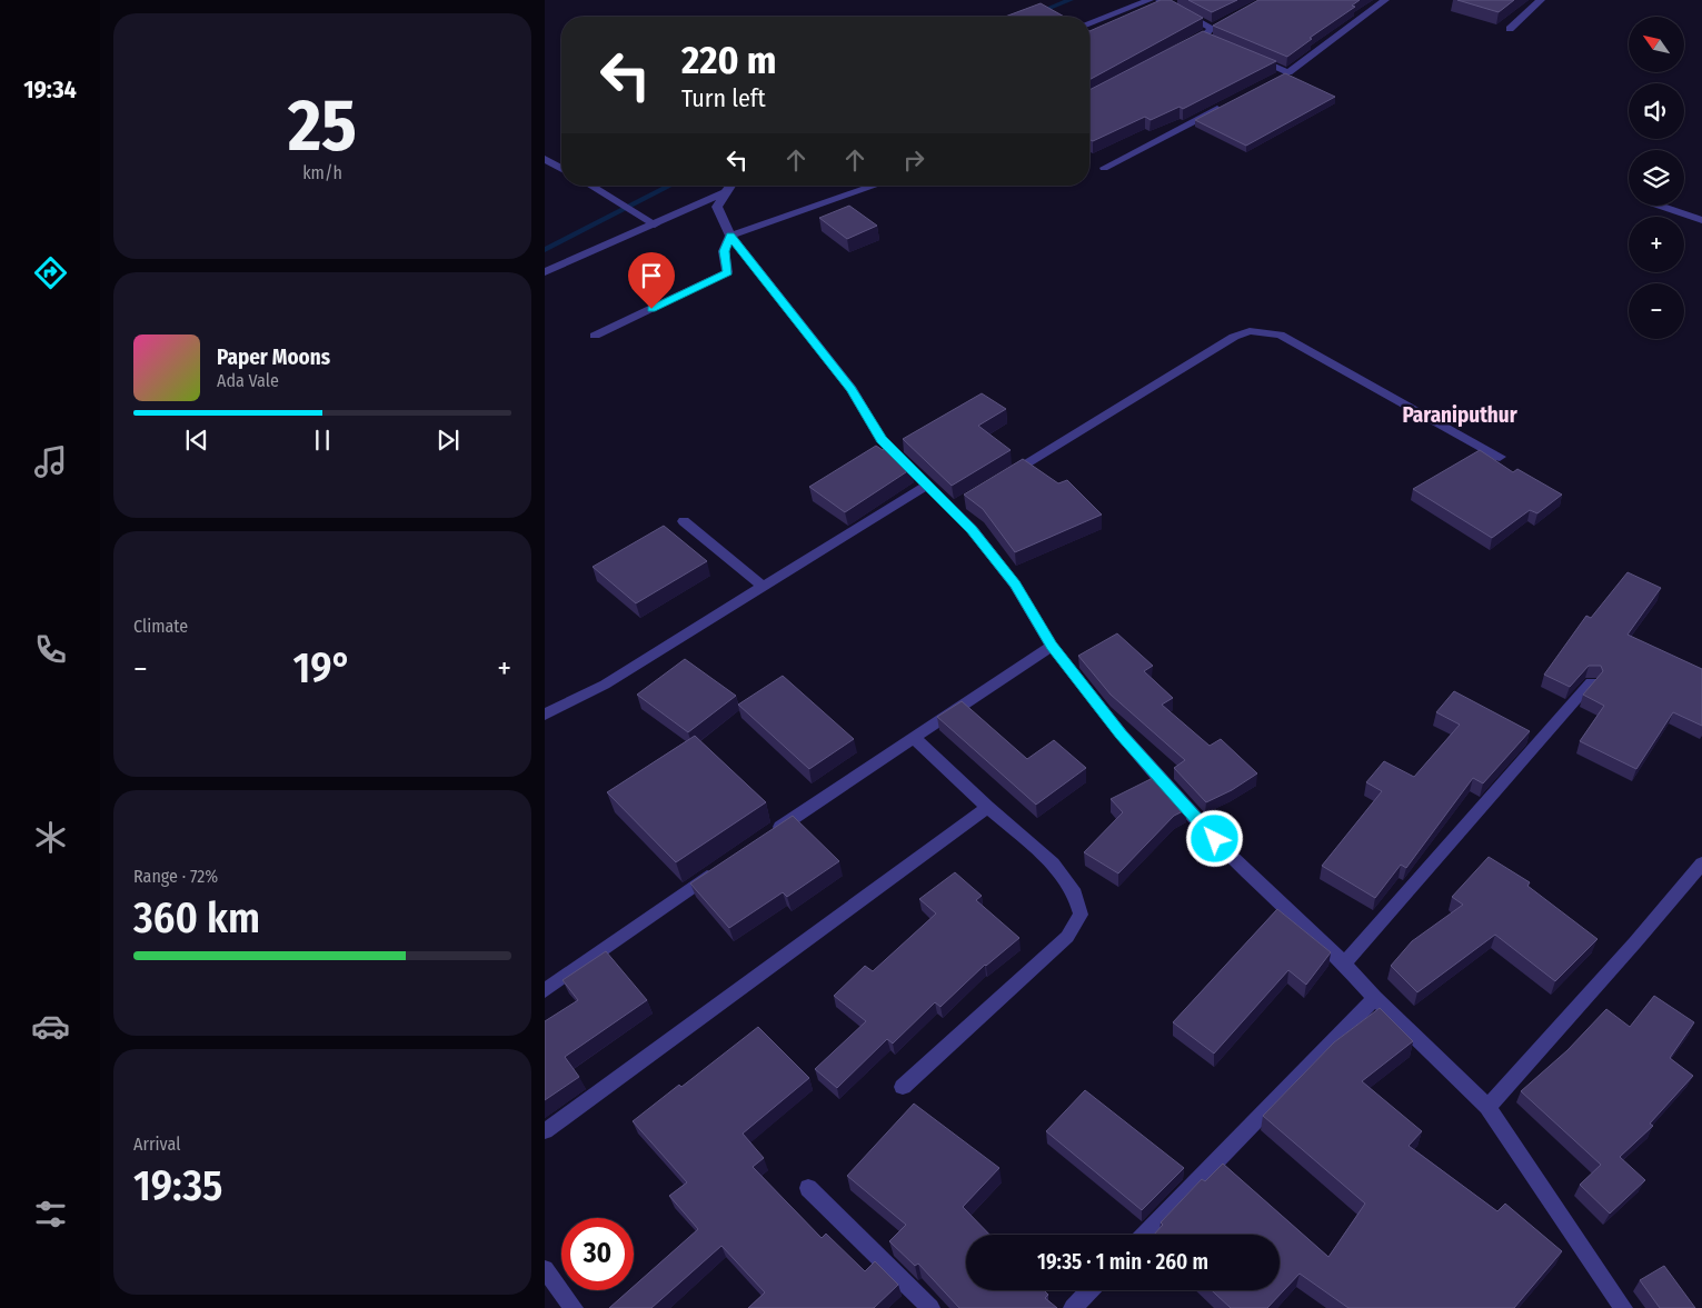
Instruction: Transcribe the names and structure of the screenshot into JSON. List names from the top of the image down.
{
  "districts": ["Paraniputhur"],
  "north": "top left",
  "page": {
    "tabs": "19:34",
    "tile": [
      ["25", "km/h"],
      "Climate",
      ["Range · 72%", "360 km"],
      ["Arrival", "19:35"]
    ],
    "map_buttons": ["+", "−"],
    "turn": ["220 m", "Turn left"],
    "song": ["Paper Moons", "Ada Vale"],
    "heat": ["−", "19°", "+"],
    "limit": "30",
    "trip": "19:35 · 1 min · 260 m"
  }
}
